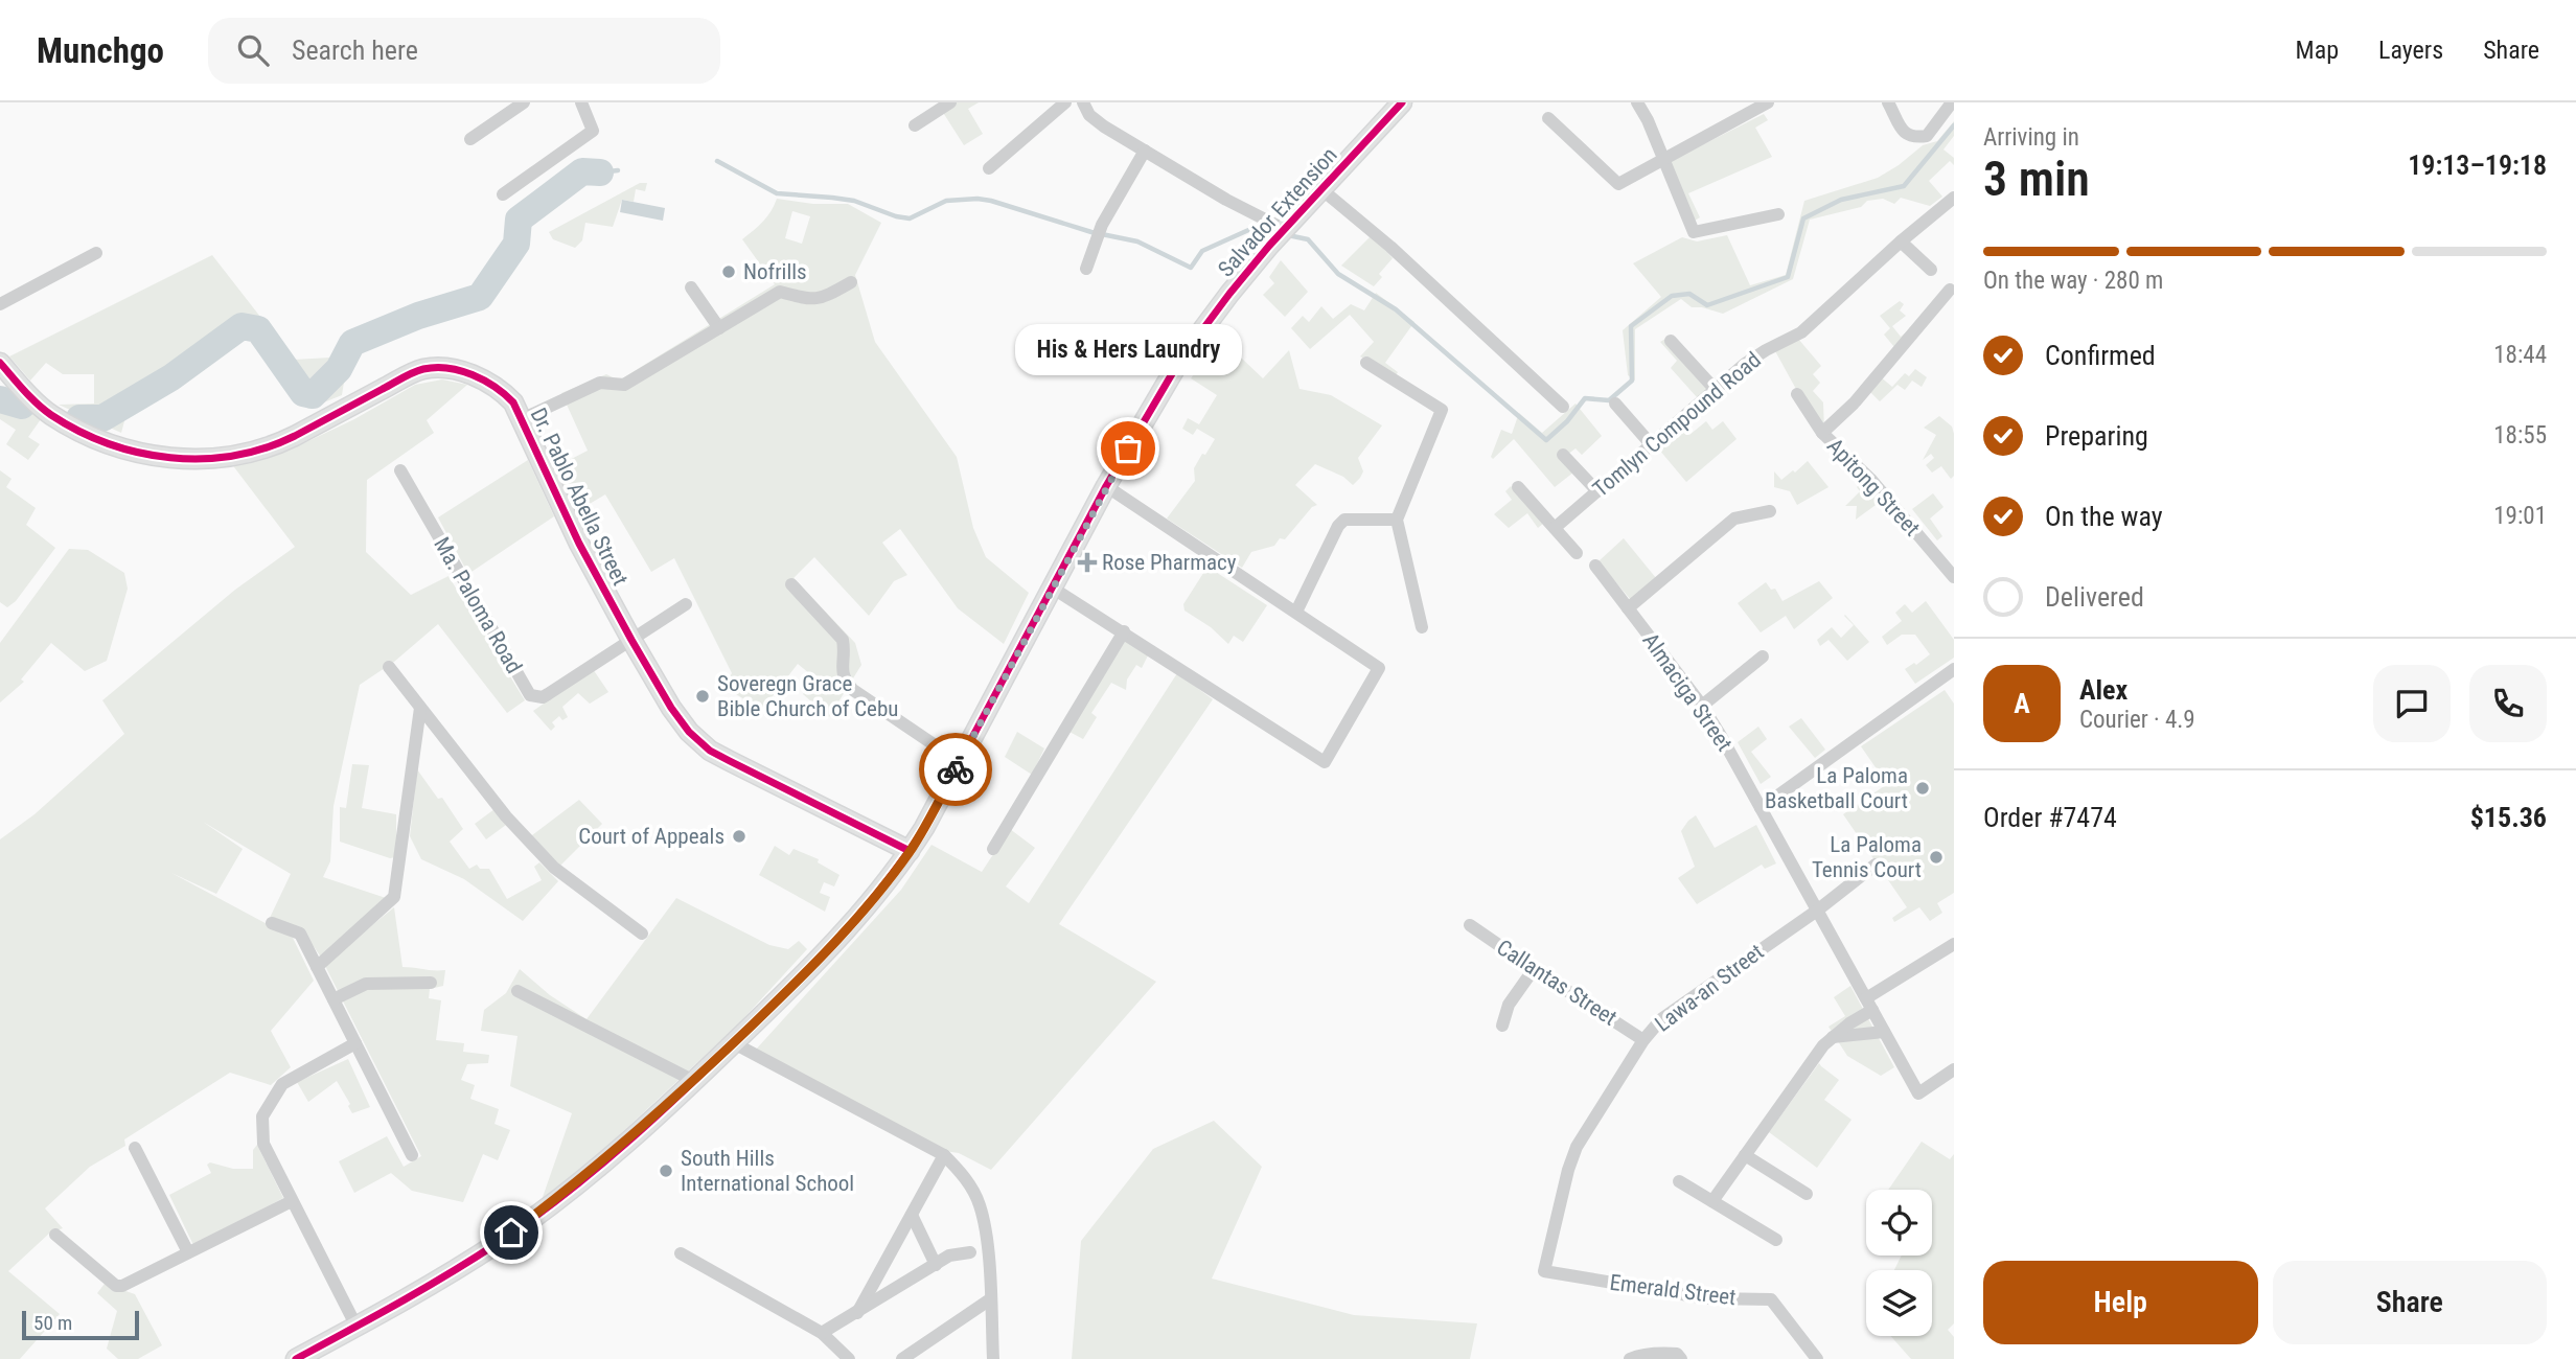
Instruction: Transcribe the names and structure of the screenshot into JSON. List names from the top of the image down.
{
  "streets": {
    "main road": ["Salvador Extension", "Dr. Pablo Abella Street"],
    "street": [
      "Tomlyn Compound Road",
      "Apitong Street",
      "Ma. Paloma Road",
      "Almaciga Street",
      "Callantas Street",
      "Lawa-an Street",
      "Emerald Street"
    ]
  },
  "crossings": [
    ["Salvador Extension", "Dr. Pablo Abella Street"],
    ["Dr. Pablo Abella Street", "Ma. Paloma Road"],
    ["Almaciga Street", "Lawa-an Street"],
    ["Callantas Street", "Lawa-an Street"],
    ["Lawa-an Street", "Emerald Street"]
  ],
  "places": {
    "other": [
      "Nofrills",
      "His & Hers Laundry",
      "Soveregn Grace Bible Church of Cebu",
      "La Paloma Basketball Court",
      "Court of Appeals",
      "La Paloma Tennis Court",
      "South Hills International School"
    ],
    "health": ["Rose Pharmacy"]
  },
  "scale_bar": "50 m",
  "page": {
    "header": "Munchgo",
    "search": "Search here",
    "nav": ["Map", "Layers", "Share"],
    "heading": ["3 min", "Arriving in", "19:13–19:18"],
    "panel": [
      "Alex",
      "Courier · 4.9",
      "Order #7474",
      "$15.36"
    ],
    "bar": "On the way · 280 m",
    "list": [
      ["Confirmed", "18:44"],
      ["Preparing", "18:55"],
      ["On the way", "19:01"],
      "Delivered"
    ],
    "bubble": "His & Hers Laundry",
    "round": "A",
    "buttons": ["Help", "Share"],
    "scale": "50 m"
  }
}
